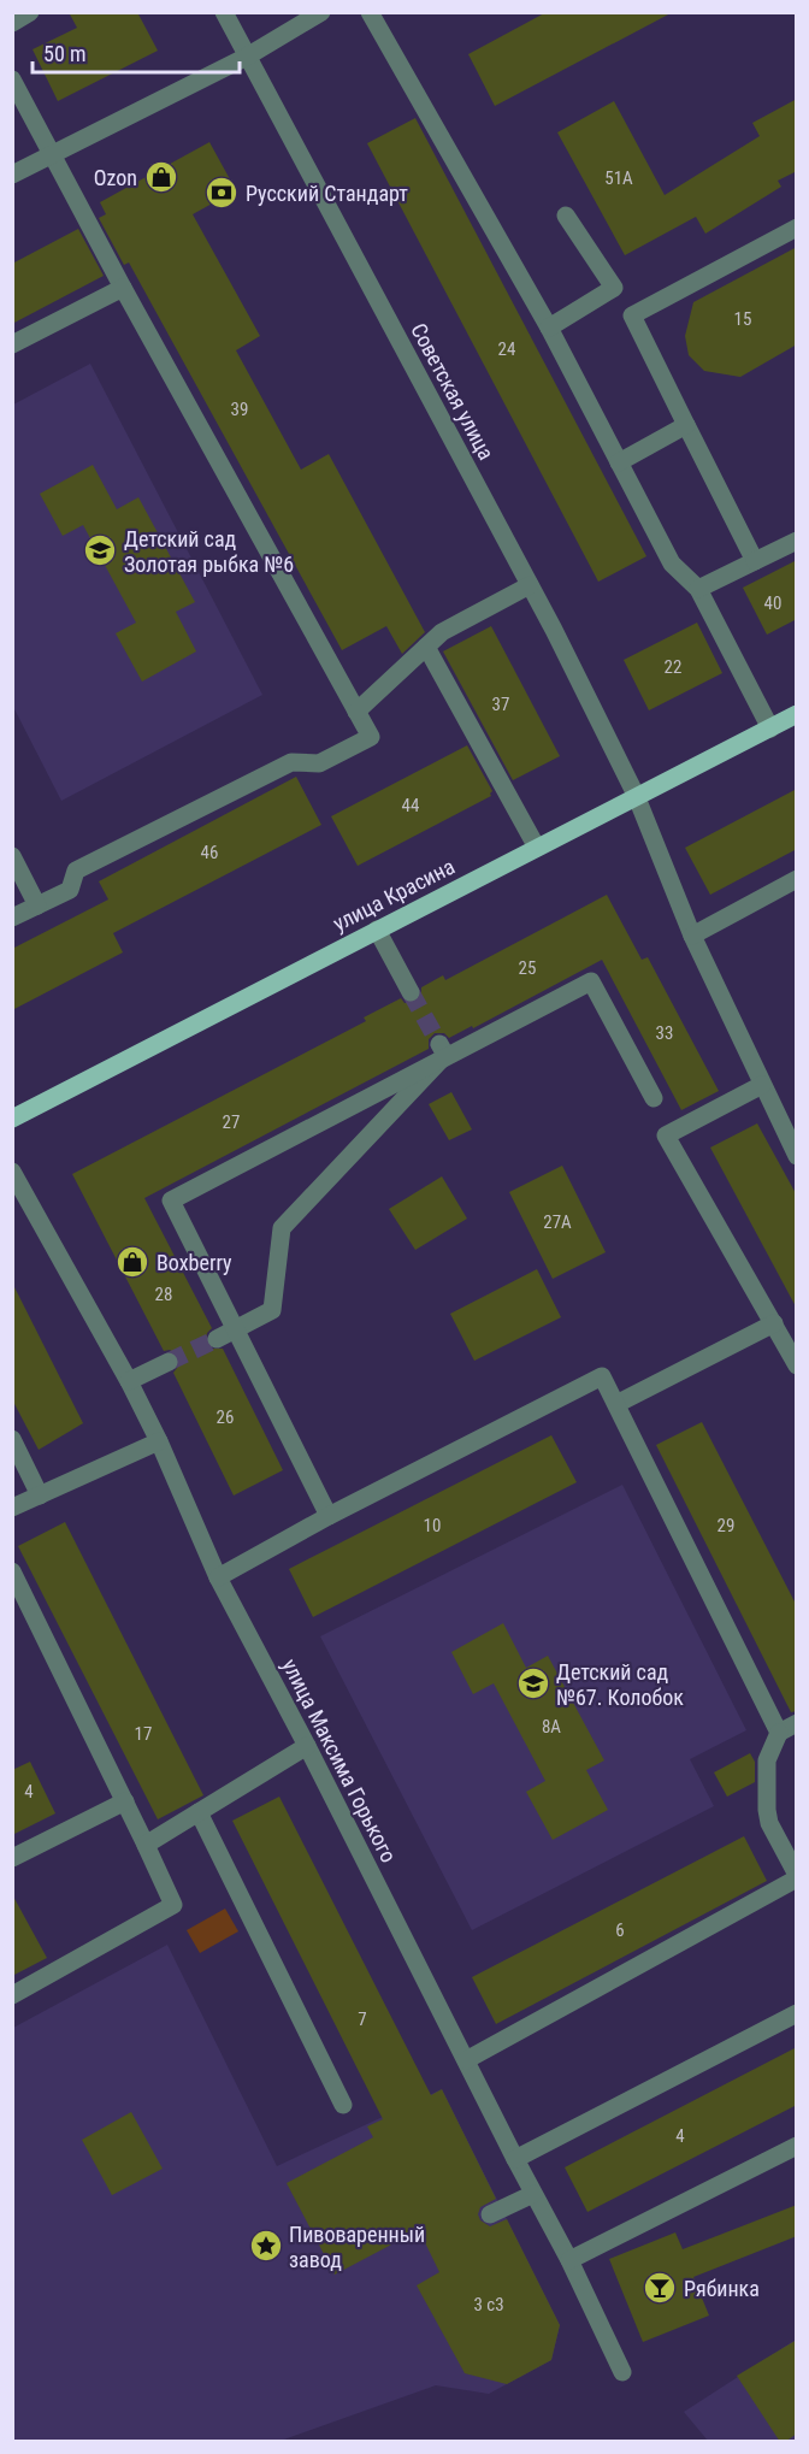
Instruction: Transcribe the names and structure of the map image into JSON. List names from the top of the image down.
{
  "streets": {
    "main road": ["улица Красина"],
    "street": ["Советская улица", "улица Максима Горького"]
  },
  "crossings": [
    ["Советская улица", "улица Красина"]
  ],
  "places": {
    "shop": ["Ozon", "Boxberry"],
    "bank": ["Русский Стандарт"],
    "school or university": ["Детский сад Золотая рыбка №6", "Детский сад №67. Колобок"],
    "place": ["Пивоваренный завод"],
    "bar": ["Рябинка"]
  },
  "house_numbers": [
    "51А",
    "15",
    "24",
    "39",
    "40",
    "22",
    "37",
    "44",
    "46",
    "25",
    "33",
    "27",
    "27А",
    "28",
    "26",
    "10",
    "29",
    "8А",
    "17",
    "4",
    "6",
    "7",
    "4",
    "3 с3"
  ],
  "scale_bar": "50 m"
}
